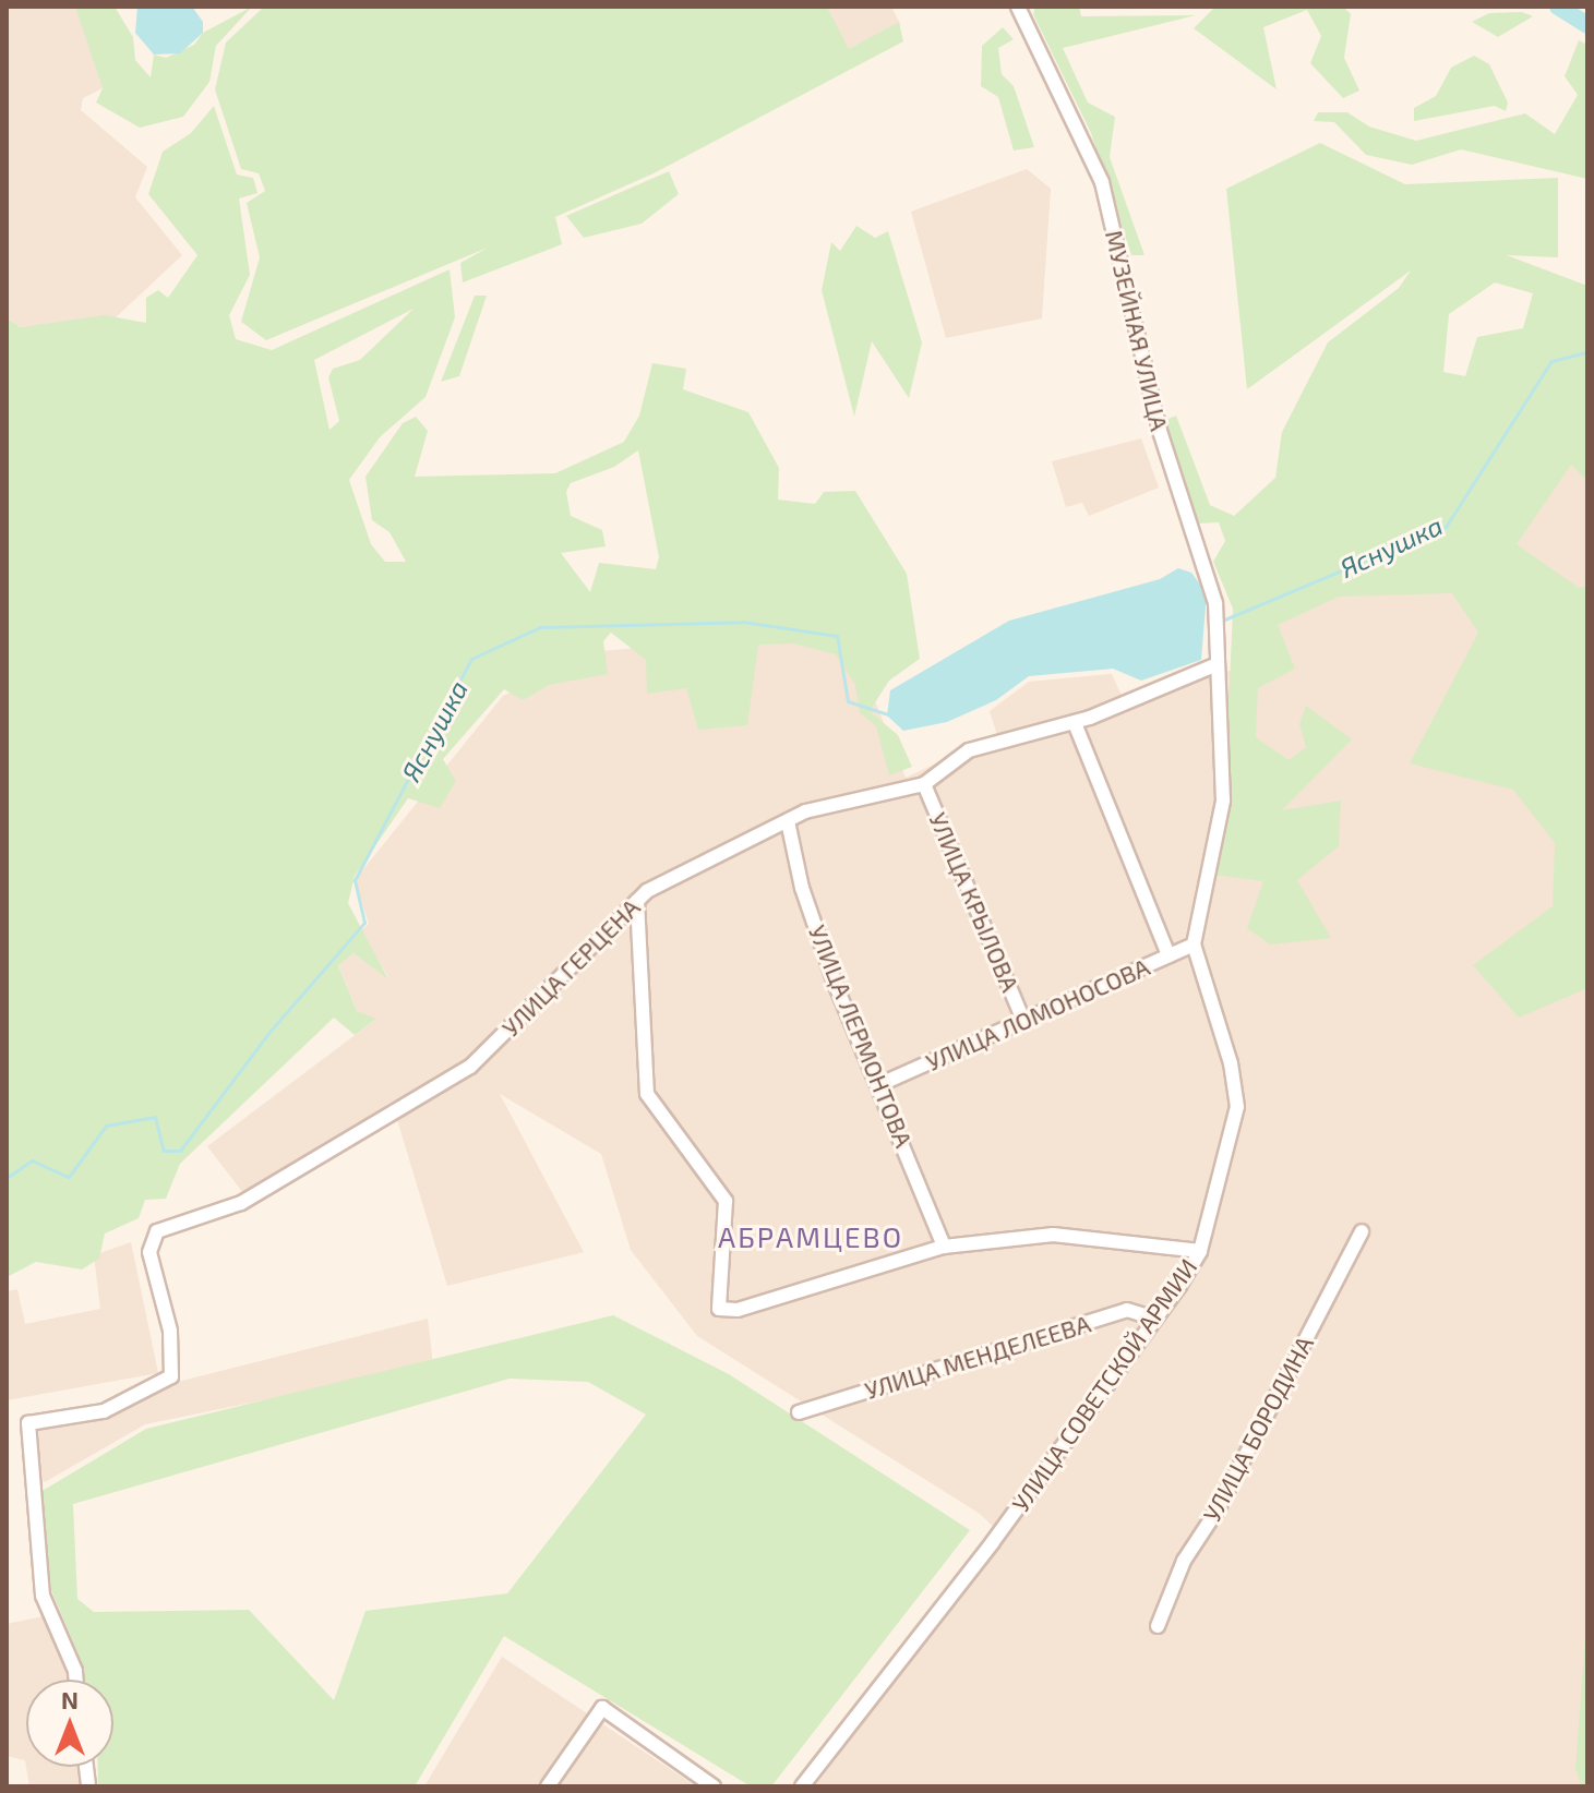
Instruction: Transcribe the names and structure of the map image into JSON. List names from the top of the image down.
{
  "streets": {
    "street": [
      "МУЗЕЙНАЯ УЛИЦА",
      "УЛИЦА КРЫЛОВА",
      "УЛИЦА ГЕРЦЕНА",
      "УЛИЦА ЛОМОНОСОВА",
      "УЛИЦА ЛЕРМОНТОВА",
      "УЛИЦА МЕНДЕЛЕЕВА",
      "УЛИЦА СОВЕТСКОЙ АРМИИ",
      "УЛИЦА БОРОДИНА"
    ]
  },
  "crossings": [
    ["МУЗЕЙНАЯ УЛИЦА", "УЛИЦА ГЕРЦЕНА"],
    ["МУЗЕЙНАЯ УЛИЦА", "УЛИЦА СОВЕТСКОЙ АРМИИ"],
    ["УЛИЦА КРЫЛОВА", "УЛИЦА ГЕРЦЕНА"],
    ["УЛИЦА КРЫЛОВА", "УЛИЦА ЛОМОНОСОВА"],
    ["УЛИЦА ГЕРЦЕНА", "УЛИЦА ЛЕРМОНТОВА"],
    ["УЛИЦА ГЕРЦЕНА", "УЛИЦА СОВЕТСКОЙ АРМИИ"],
    ["УЛИЦА ЛОМОНОСОВА", "УЛИЦА ЛЕРМОНТОВА"],
    ["УЛИЦА ЛОМОНОСОВА", "УЛИЦА СОВЕТСКОЙ АРМИИ"],
    ["УЛИЦА МЕНДЕЛЕЕВА", "УЛИЦА СОВЕТСКОЙ АРМИИ"]
  ],
  "districts": ["АБРАМЦЕВО"],
  "water": ["Яснушка"],
  "north": "top"
}
